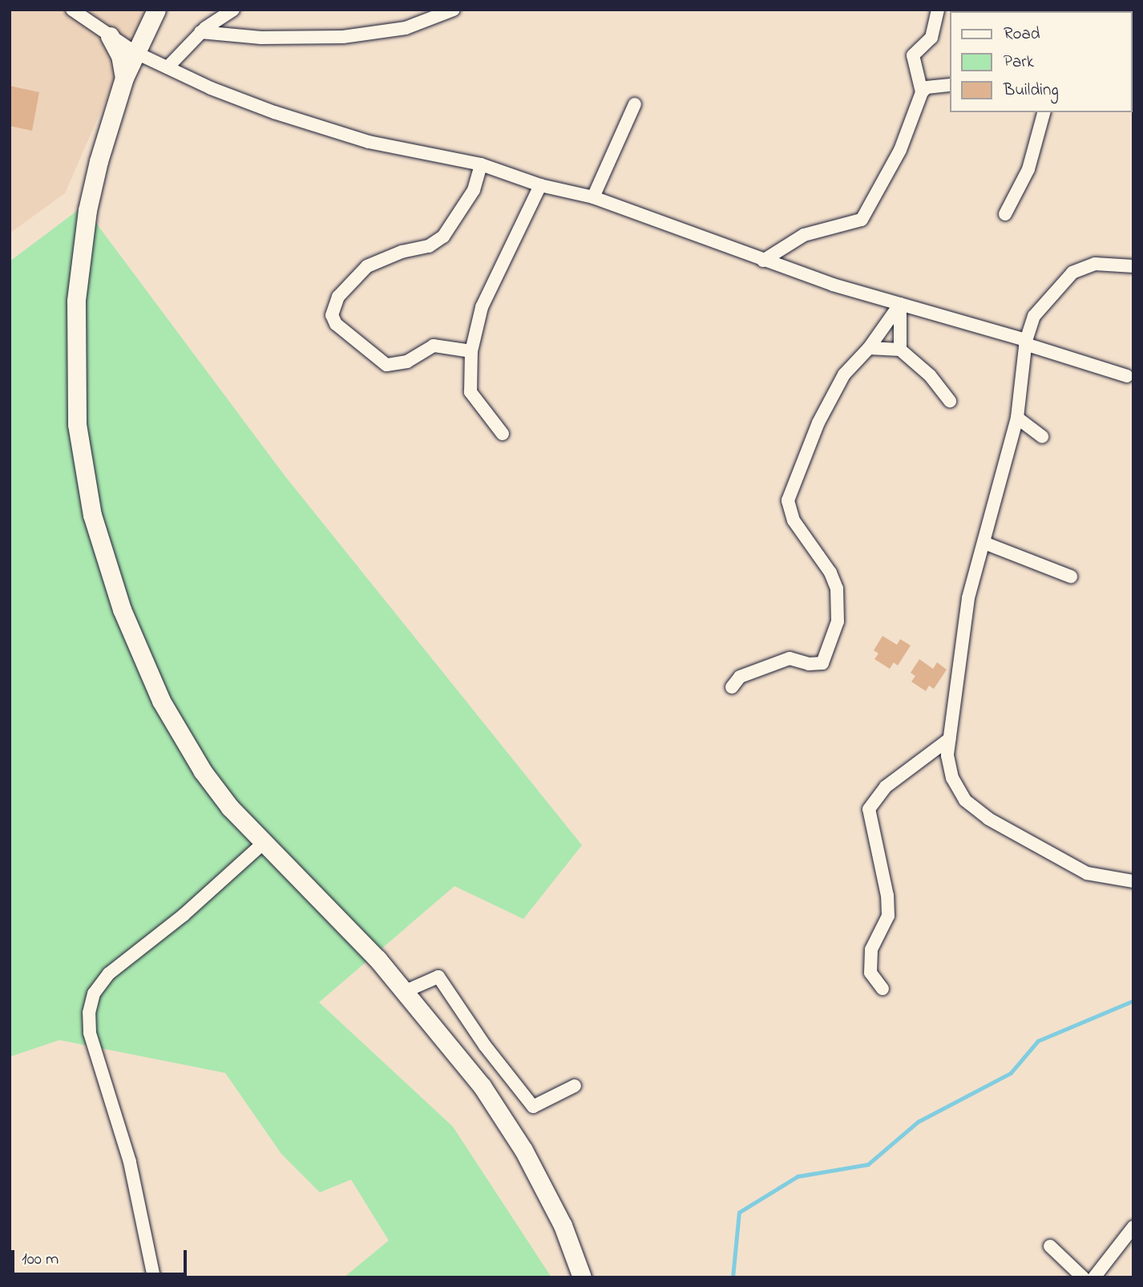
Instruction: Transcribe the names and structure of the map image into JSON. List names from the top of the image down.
{
  "legend": ["Road", "Park", "Building"],
  "scale_bar": "100 m"
}
